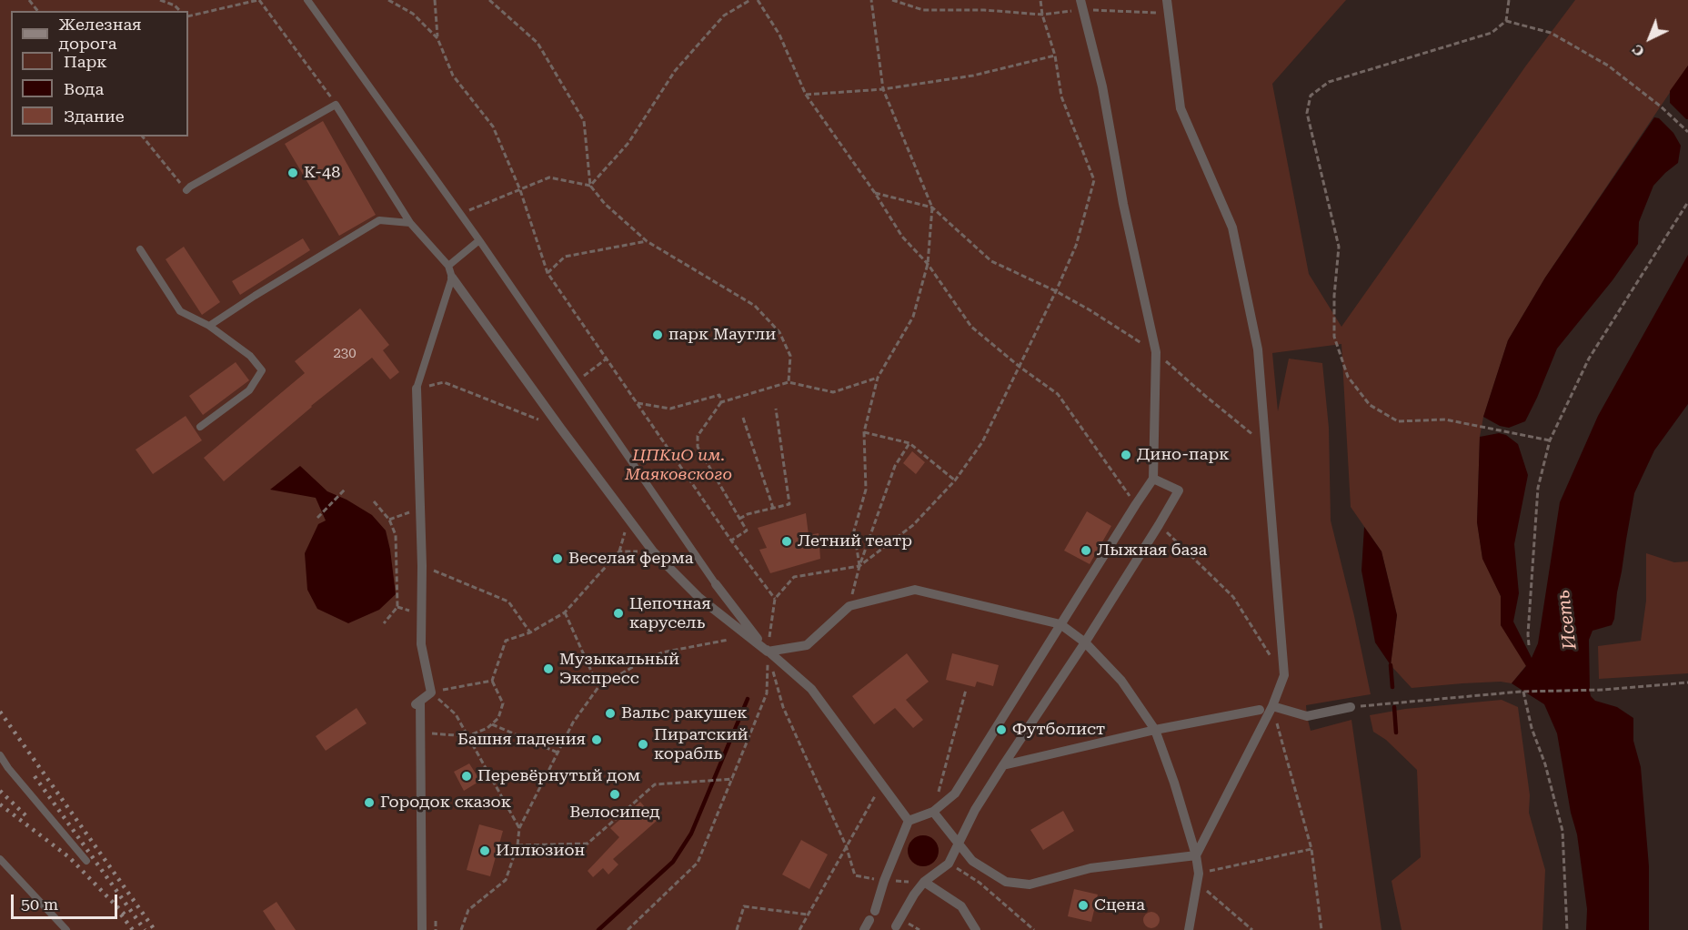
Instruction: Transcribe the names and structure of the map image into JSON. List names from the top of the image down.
{
  "water": ["Исеть"],
  "parks": ["ЦПКиО им. Маяковского"],
  "places": [
    "К-48",
    "парк Маугли",
    "Дино-парк",
    "Летний театр",
    "Лыжная база",
    "Веселая ферма",
    "Цепочная карусель",
    "Музыкальный Экспресс",
    "Вальс ракушек",
    "Футболист",
    "Башня падения",
    "Пиратский корабль",
    "Перевёрнутый дом",
    "Велосипед",
    "Городок сказок",
    "Иллюзион",
    "Сцена"
  ],
  "house_numbers": ["230"],
  "legend": [
    "Железная дорога",
    "Парк",
    "Вода",
    "Здание"
  ],
  "scale_bar": "50 m",
  "north": "bottom left"
}
